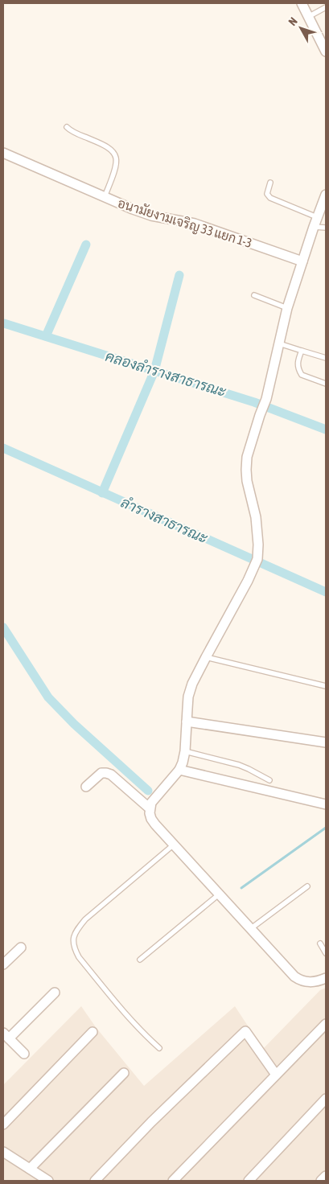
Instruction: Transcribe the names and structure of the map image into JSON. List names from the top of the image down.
{
  "streets": {
    "street": ["อนามัยงามเจริญ 33 แยก 1-3"]
  },
  "water": ["คลองลำรางสาธารณะ", "ลำรางสาธารณะ"],
  "north": "top left"
}
